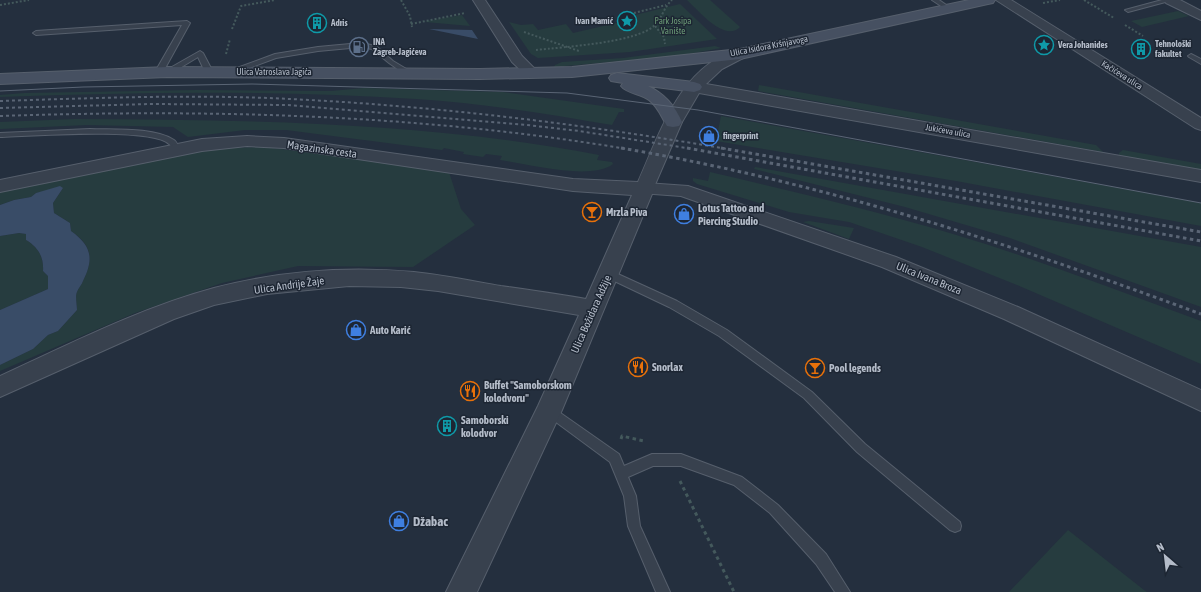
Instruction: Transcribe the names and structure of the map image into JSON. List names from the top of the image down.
{
  "streets": {
    "main road": ["Ulica Isidora Kršnjavoga", "Ulica Vatroslava Jagića"],
    "street": [
      "Kačićeva ulica",
      "Jukićeva ulica",
      "Magazinska cesta",
      "Ulica Ivana Broza",
      "Ulica Andrije Žaje",
      "Ulica Božidara Adžije"
    ]
  },
  "crossings": [
    ["Ulica Isidora Kršnjavoga", "Ulica Vatroslava Jagića"],
    ["Ulica Isidora Kršnjavoga", "Ulica Božidara Adžije"],
    ["Jukićeva ulica", "Ulica Božidara Adžije"],
    ["Magazinska cesta", "Ulica Ivana Broza"],
    ["Magazinska cesta", "Ulica Božidara Adžije"],
    ["Ulica Ivana Broza", "Ulica Božidara Adžije"],
    ["Ulica Andrije Žaje", "Ulica Božidara Adžije"]
  ],
  "parks": ["Park Josipa Vanište"],
  "places": {
    "place": ["Ivan Mamić", "Vera Johanides"],
    "building": ["Adris", "Tehnološki fakultet", "Samoborski kolodvor"],
    "fuel station": ["INA Zagreb-Jagićeva"],
    "shop": [
      "fingerprint",
      "Lotus Tattoo and Piercing Studio",
      "Auto Karić",
      "Džabac"
    ],
    "bar": ["Mrzla Piva", "Pool legends"],
    "restaurant": ["Snorlax", "Buffet \"Samoborskom kolodvoru\""]
  },
  "north": "top left"
}
